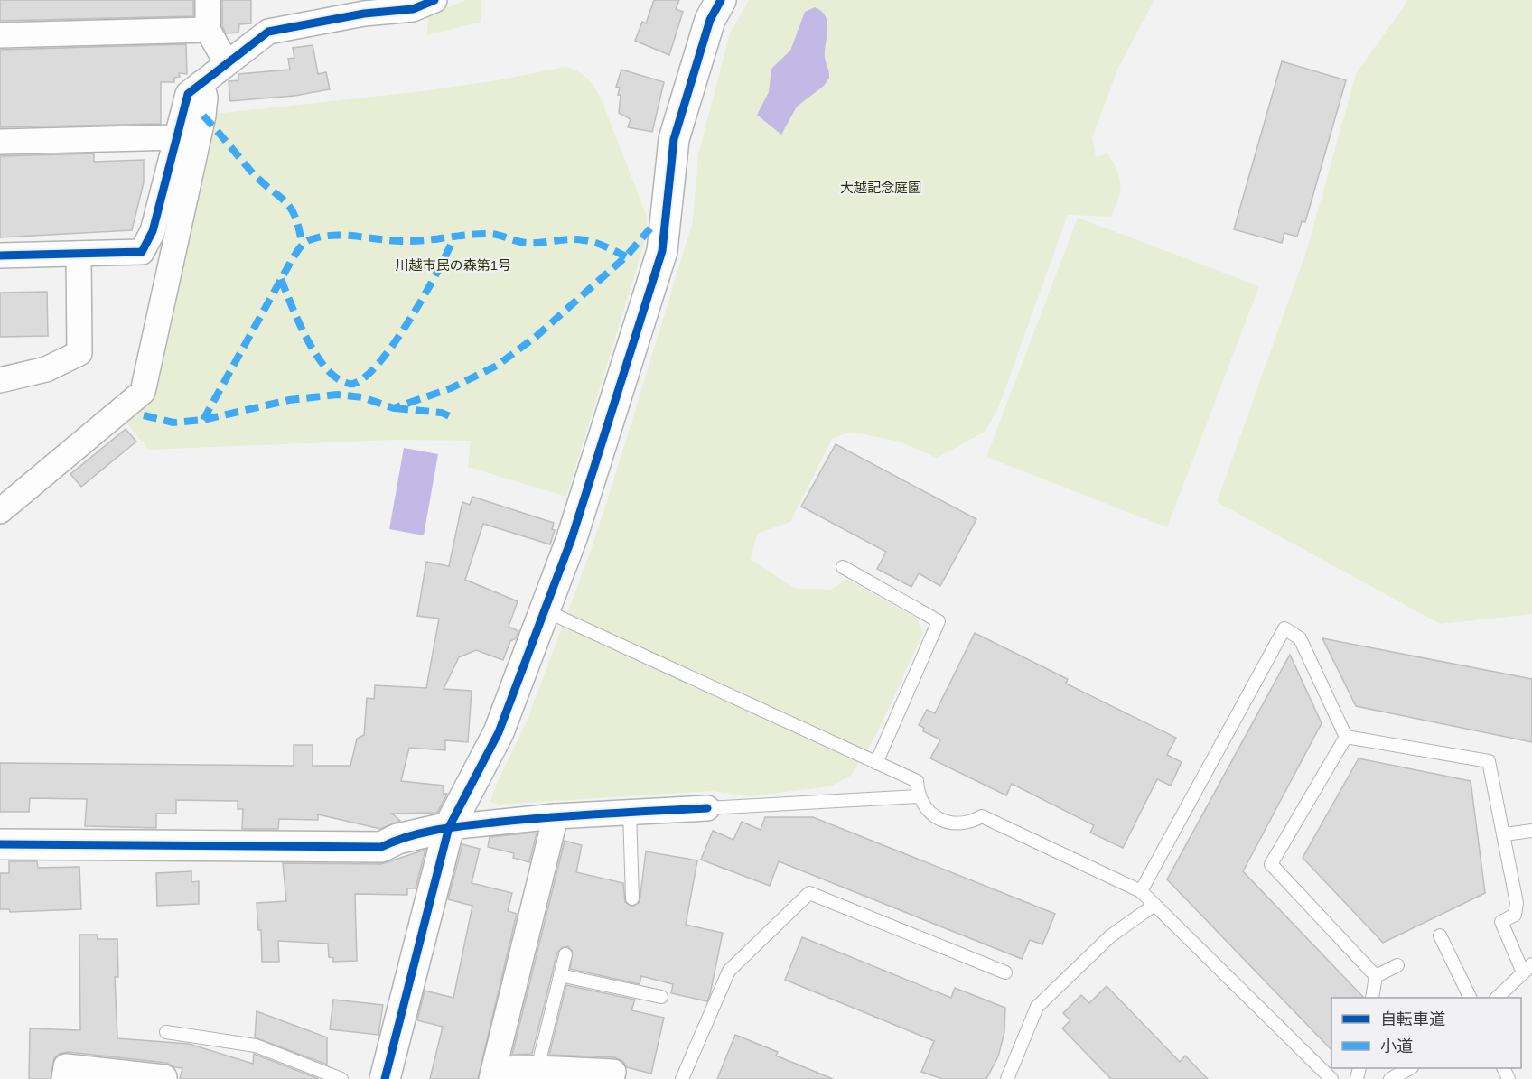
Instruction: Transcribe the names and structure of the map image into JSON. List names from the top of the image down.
{
  "parks": ["大越記念庭園", "川越市民の森第1号"],
  "legend": ["自転車道", "小道"]
}
